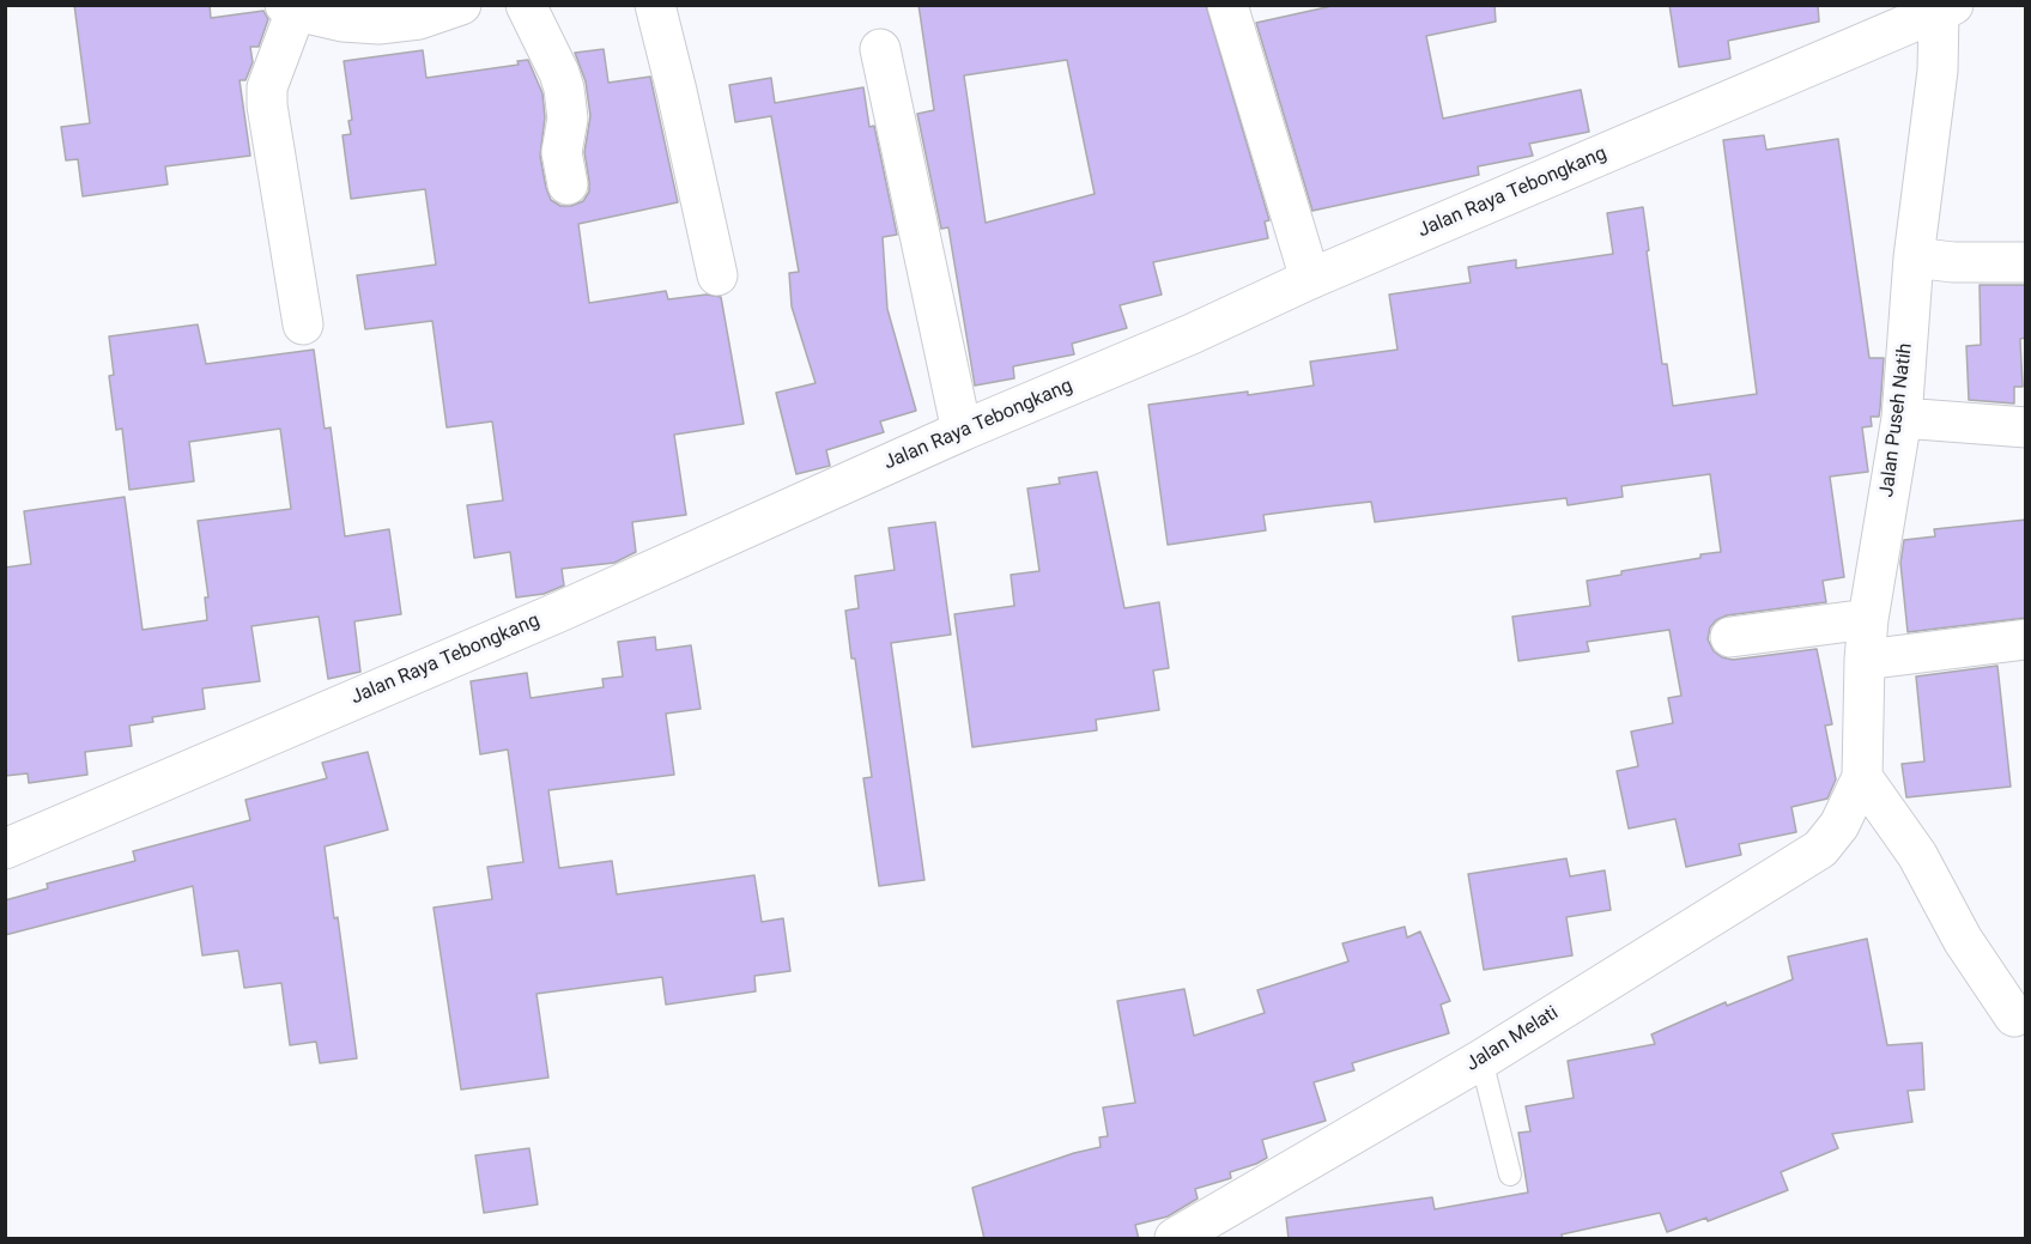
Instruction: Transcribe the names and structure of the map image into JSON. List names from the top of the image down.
{
  "streets": {
    "street": ["Jalan Raya Tebongkang", "Jalan Puseh Natih", "Jalan Melati"]
  },
  "crossings": [
    ["Jalan Raya Tebongkang", "Jalan Puseh Natih"],
    ["Jalan Puseh Natih", "Jalan Melati"]
  ]
}
